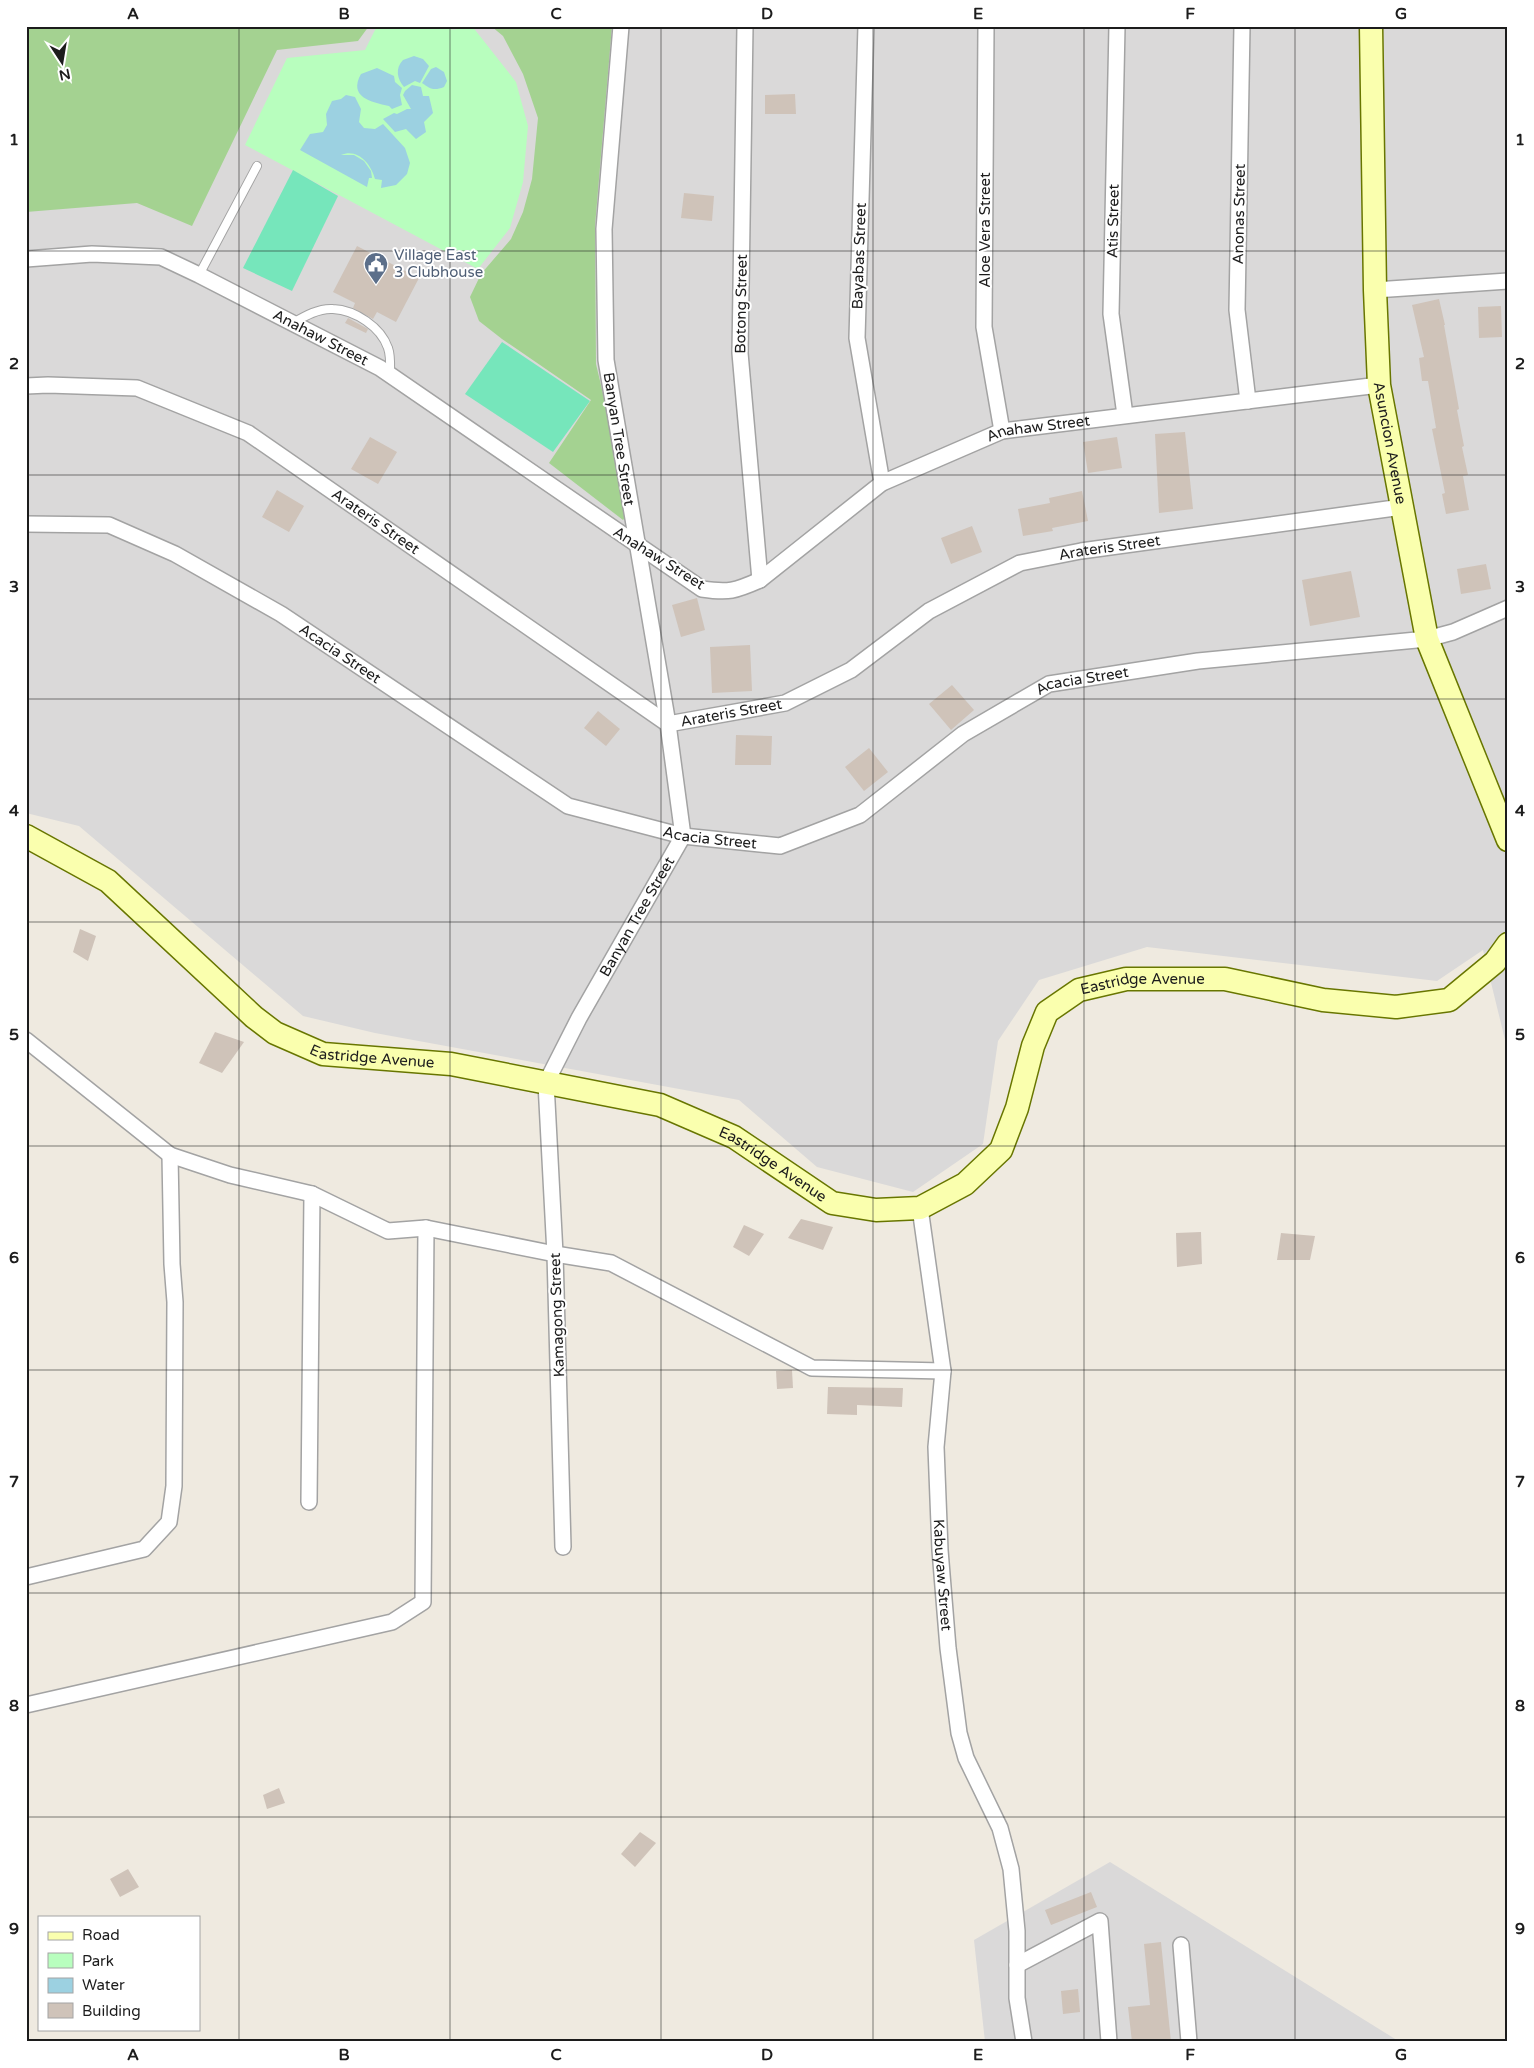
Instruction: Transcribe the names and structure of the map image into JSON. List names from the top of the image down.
{
  "streets": {
    "street": [
      "Anonas Street",
      "Atis Street",
      "Aloe Vera Street",
      "Bayabas Street",
      "Botong Street",
      "Anahaw Street",
      "Banyan Tree Street",
      "Asuncion Avenue",
      "Arateris Street",
      "Acacia Street",
      "Eastridge Avenue",
      "Kamagong Street",
      "Kabuyaw Street"
    ]
  },
  "crossings": [
    ["Anonas Street", "Anahaw Street"],
    ["Atis Street", "Anahaw Street"],
    ["Aloe Vera Street", "Anahaw Street"],
    ["Bayabas Street", "Anahaw Street"],
    ["Botong Street", "Anahaw Street"],
    ["Anahaw Street", "Banyan Tree Street"],
    ["Anahaw Street", "Asuncion Avenue"],
    ["Banyan Tree Street", "Arateris Street"],
    ["Banyan Tree Street", "Acacia Street"],
    ["Banyan Tree Street", "Eastridge Avenue"],
    ["Banyan Tree Street", "Kamagong Street"],
    ["Asuncion Avenue", "Arateris Street"],
    ["Asuncion Avenue", "Acacia Street"],
    ["Eastridge Avenue", "Kamagong Street"],
    ["Eastridge Avenue", "Kabuyaw Street"]
  ],
  "places": {
    "public building": ["Village East 3 Clubhouse"]
  },
  "legend": [
    "Road",
    "Park",
    "Water",
    "Building"
  ],
  "north": "bottom",
  "grid": {
    "columns": [
      "A",
      "B",
      "C",
      "D",
      "E",
      "F",
      "G"
    ],
    "rows": [
      "1",
      "2",
      "3",
      "4",
      "5",
      "6",
      "7",
      "8",
      "9"
    ]
  }
}
